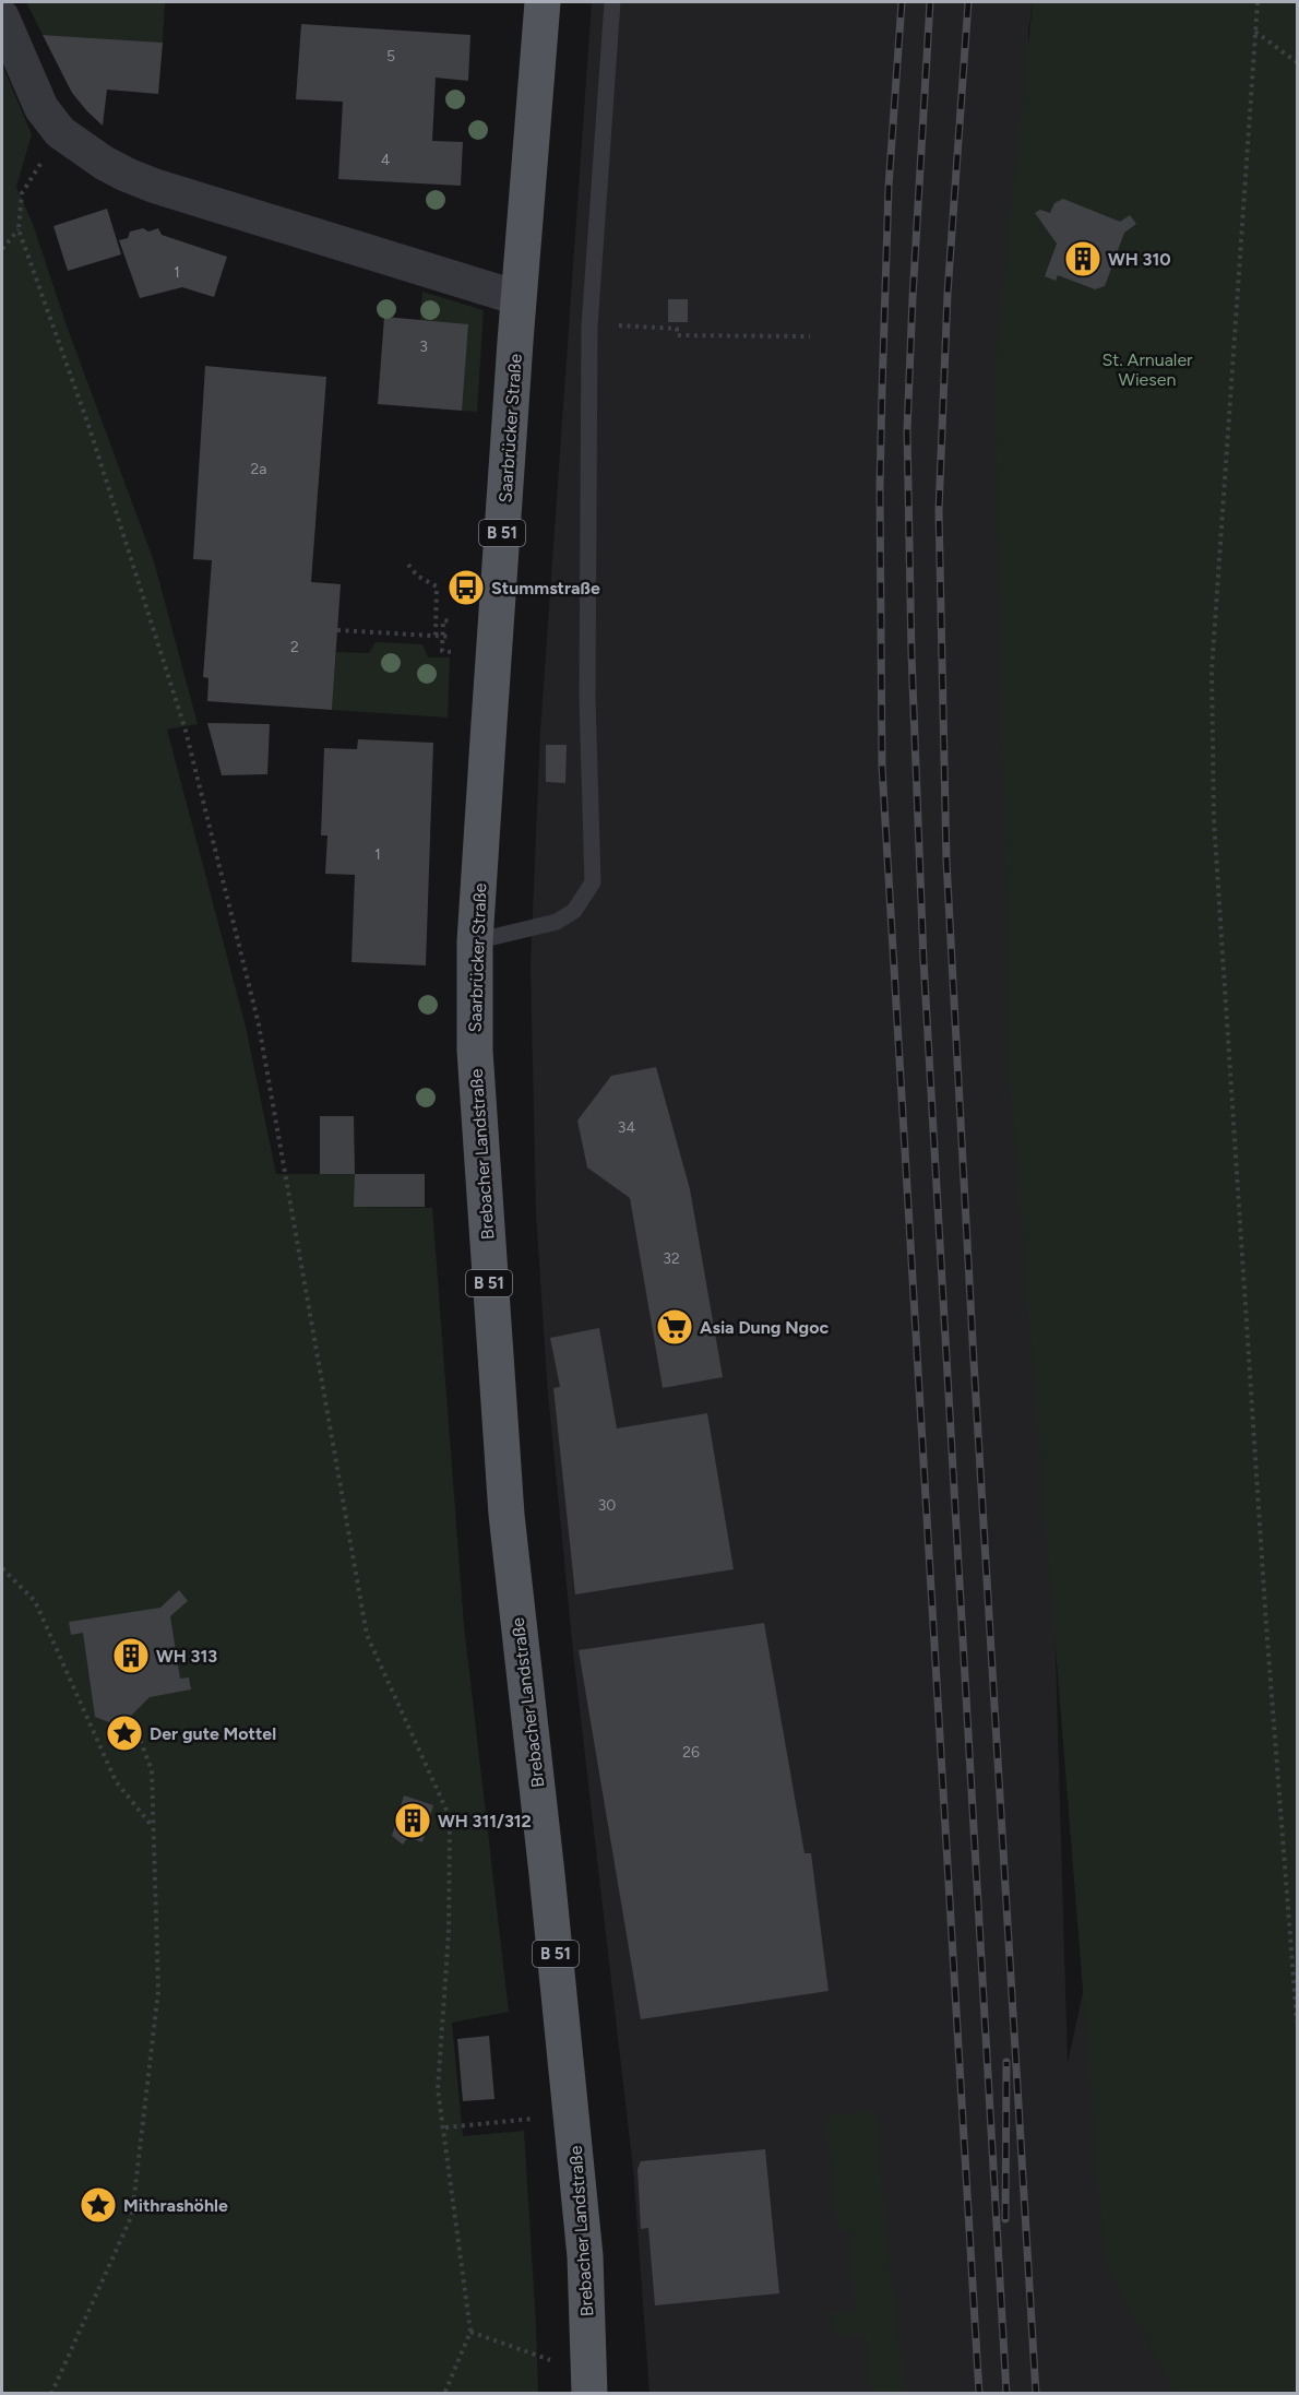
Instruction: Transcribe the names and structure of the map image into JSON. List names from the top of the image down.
{
  "streets": {
    "main road": ["Saarbrücker Straße", "B 51", "Brebacher Landstraße"]
  },
  "crossings": [
    ["Saarbrücker Straße", "Brebacher Landstraße"]
  ],
  "parks": ["St. Arnualer Wiesen"],
  "places": {
    "building": ["WH 310", "WH 313", "WH 311/312"],
    "bus stop": ["Stummstraße"],
    "supermarket": ["Asia Dung Ngoc"],
    "place": ["Der gute Mottel", "Mithrashöhle"]
  },
  "house_numbers": [
    "5",
    "4",
    "1",
    "3",
    "2a",
    "2",
    "1",
    "34",
    "32",
    "30",
    "26"
  ]
}
